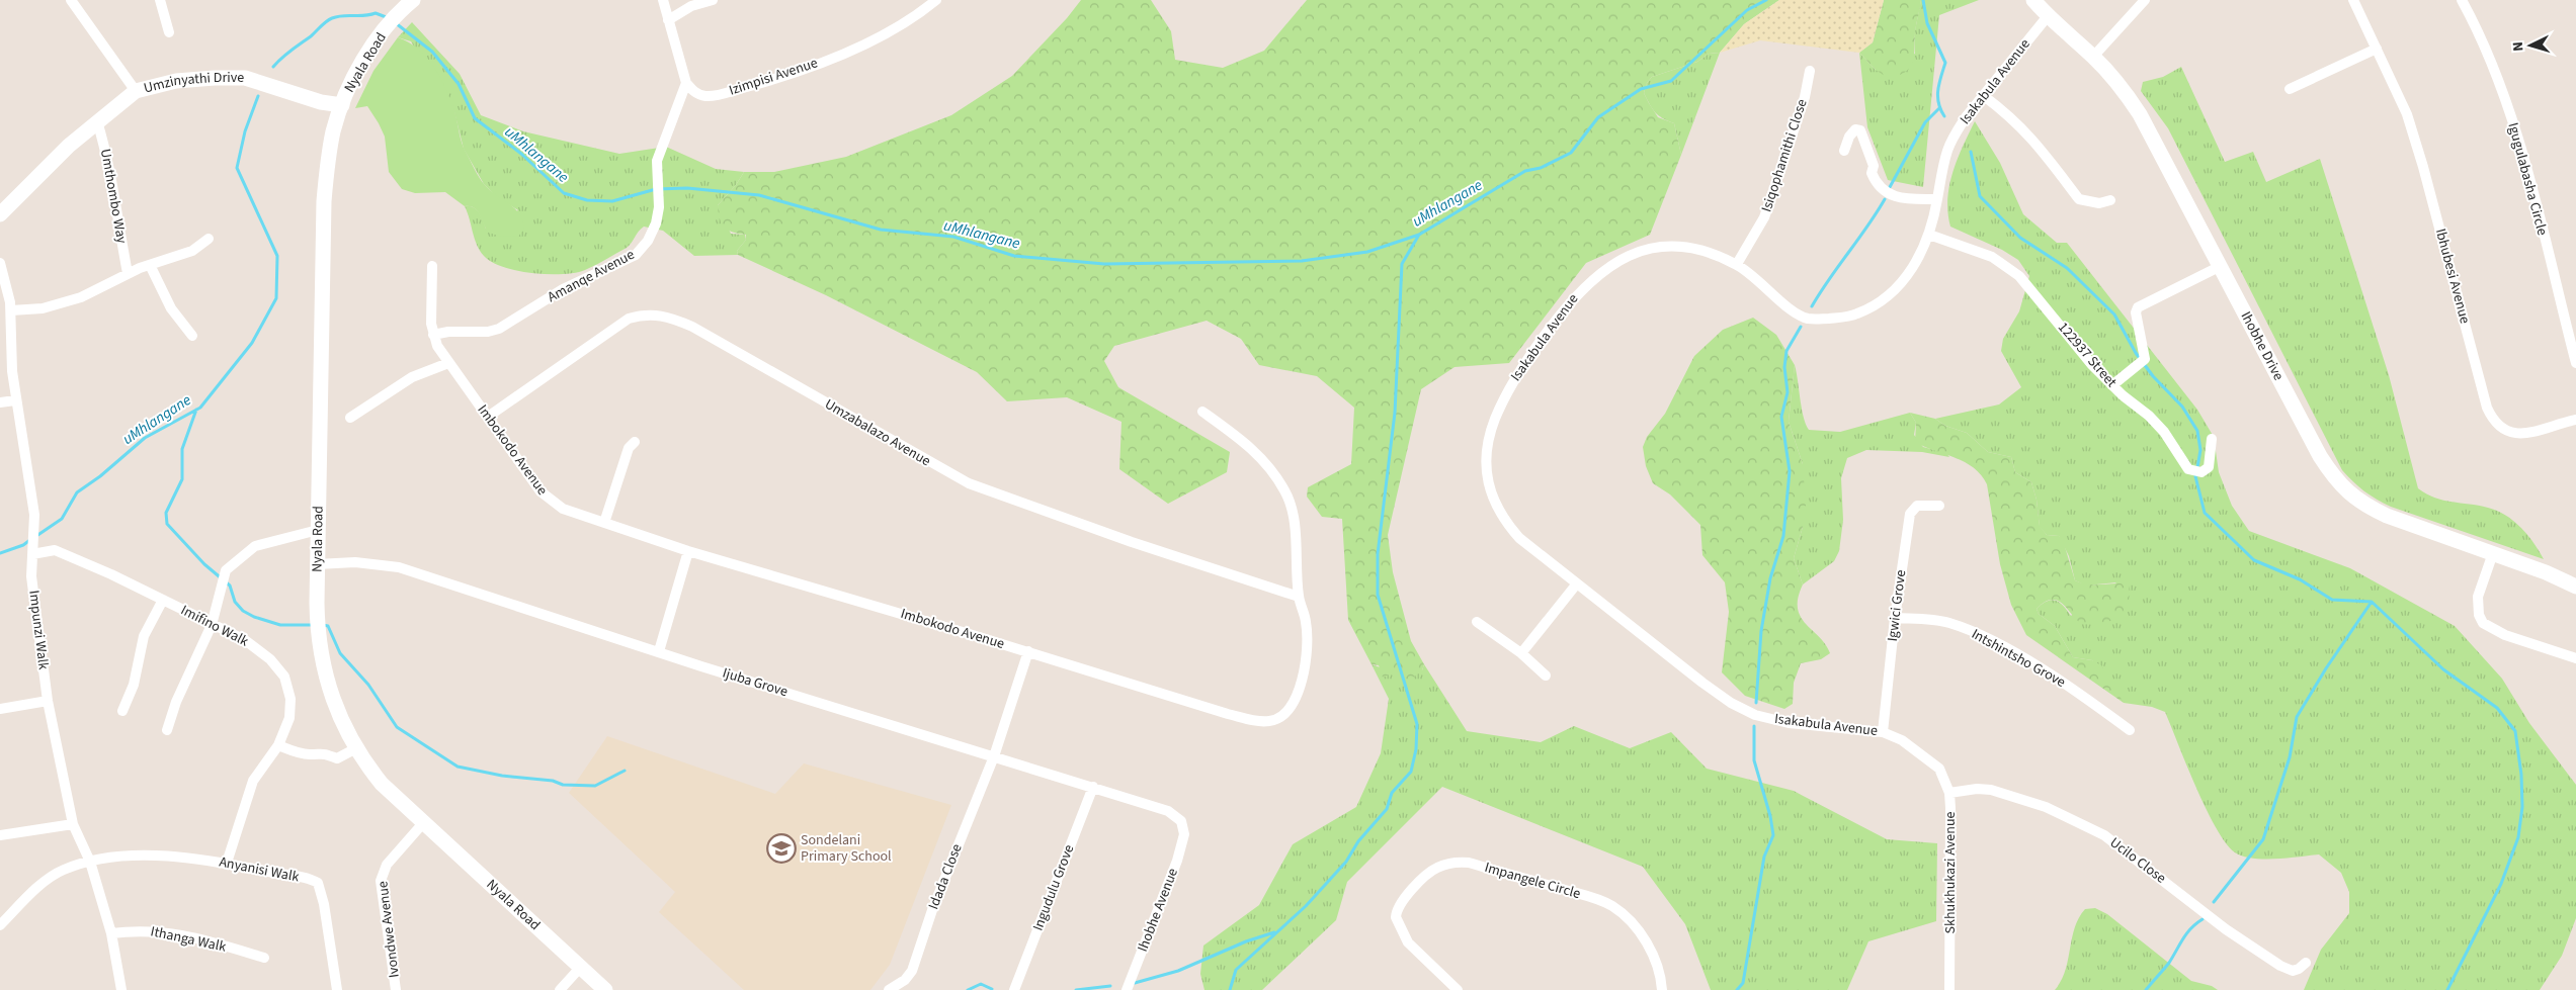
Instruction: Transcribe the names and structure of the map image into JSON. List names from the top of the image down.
{
  "streets": {
    "street": [
      "Nyala Road",
      "Izimpisi Avenue",
      "Isakabula Avenue",
      "Umzinyathi Drive",
      "Isiqophamithi Close",
      "Igugulabasha Circle",
      "Umthombo Way",
      "Amanqe Avenue",
      "Ibhubesi Avenue",
      "Ihobhe Drive",
      "122937 Street",
      "Umzabalazo Avenue",
      "Imbokodo Avenue",
      "Igwici Grove",
      "Imifino Walk",
      "Impunzi Walk",
      "Intshintsho Grove",
      "Ijuba Grove",
      "Ucilo Close",
      "Anyanisi Walk",
      "Skhukhukazi Avenue",
      "Idada Close",
      "Impangele Circle",
      "Ingudulu Grove",
      "Ihobhe Avenue",
      "Ivondwe Avenue",
      "Ithanga Walk"
    ]
  },
  "crossings": [
    ["Nyala Road", "Umzinyathi Drive"],
    ["Nyala Road", "Ijuba Grove"],
    ["Nyala Road", "Ivondwe Avenue"],
    ["Izimpisi Avenue", "Amanqe Avenue"],
    ["Isakabula Avenue", "Isiqophamithi Close"],
    ["Isakabula Avenue", "Ihobhe Drive"],
    ["Isakabula Avenue", "122937 Street"],
    ["Isakabula Avenue", "Igwici Grove"],
    ["Isakabula Avenue", "Skhukhukazi Avenue"],
    ["Umzinyathi Drive", "Umthombo Way"],
    ["Amanqe Avenue", "Imbokodo Avenue"],
    ["Umzabalazo Avenue", "Imbokodo Avenue"],
    ["Imbokodo Avenue", "Idada Close"],
    ["Igwici Grove", "Intshintsho Grove"],
    ["Imifino Walk", "Impunzi Walk"],
    ["Imifino Walk", "Anyanisi Walk"],
    ["Impunzi Walk", "Anyanisi Walk"],
    ["Impunzi Walk", "Ithanga Walk"],
    ["Ijuba Grove", "Idada Close"],
    ["Ijuba Grove", "Ingudulu Grove"],
    ["Ijuba Grove", "Ihobhe Avenue"],
    ["Ucilo Close", "Skhukhukazi Avenue"]
  ],
  "water": ["uMhlangane"],
  "places": {
    "school or university": ["Sondelani Primary School"]
  },
  "north": "left"
}
